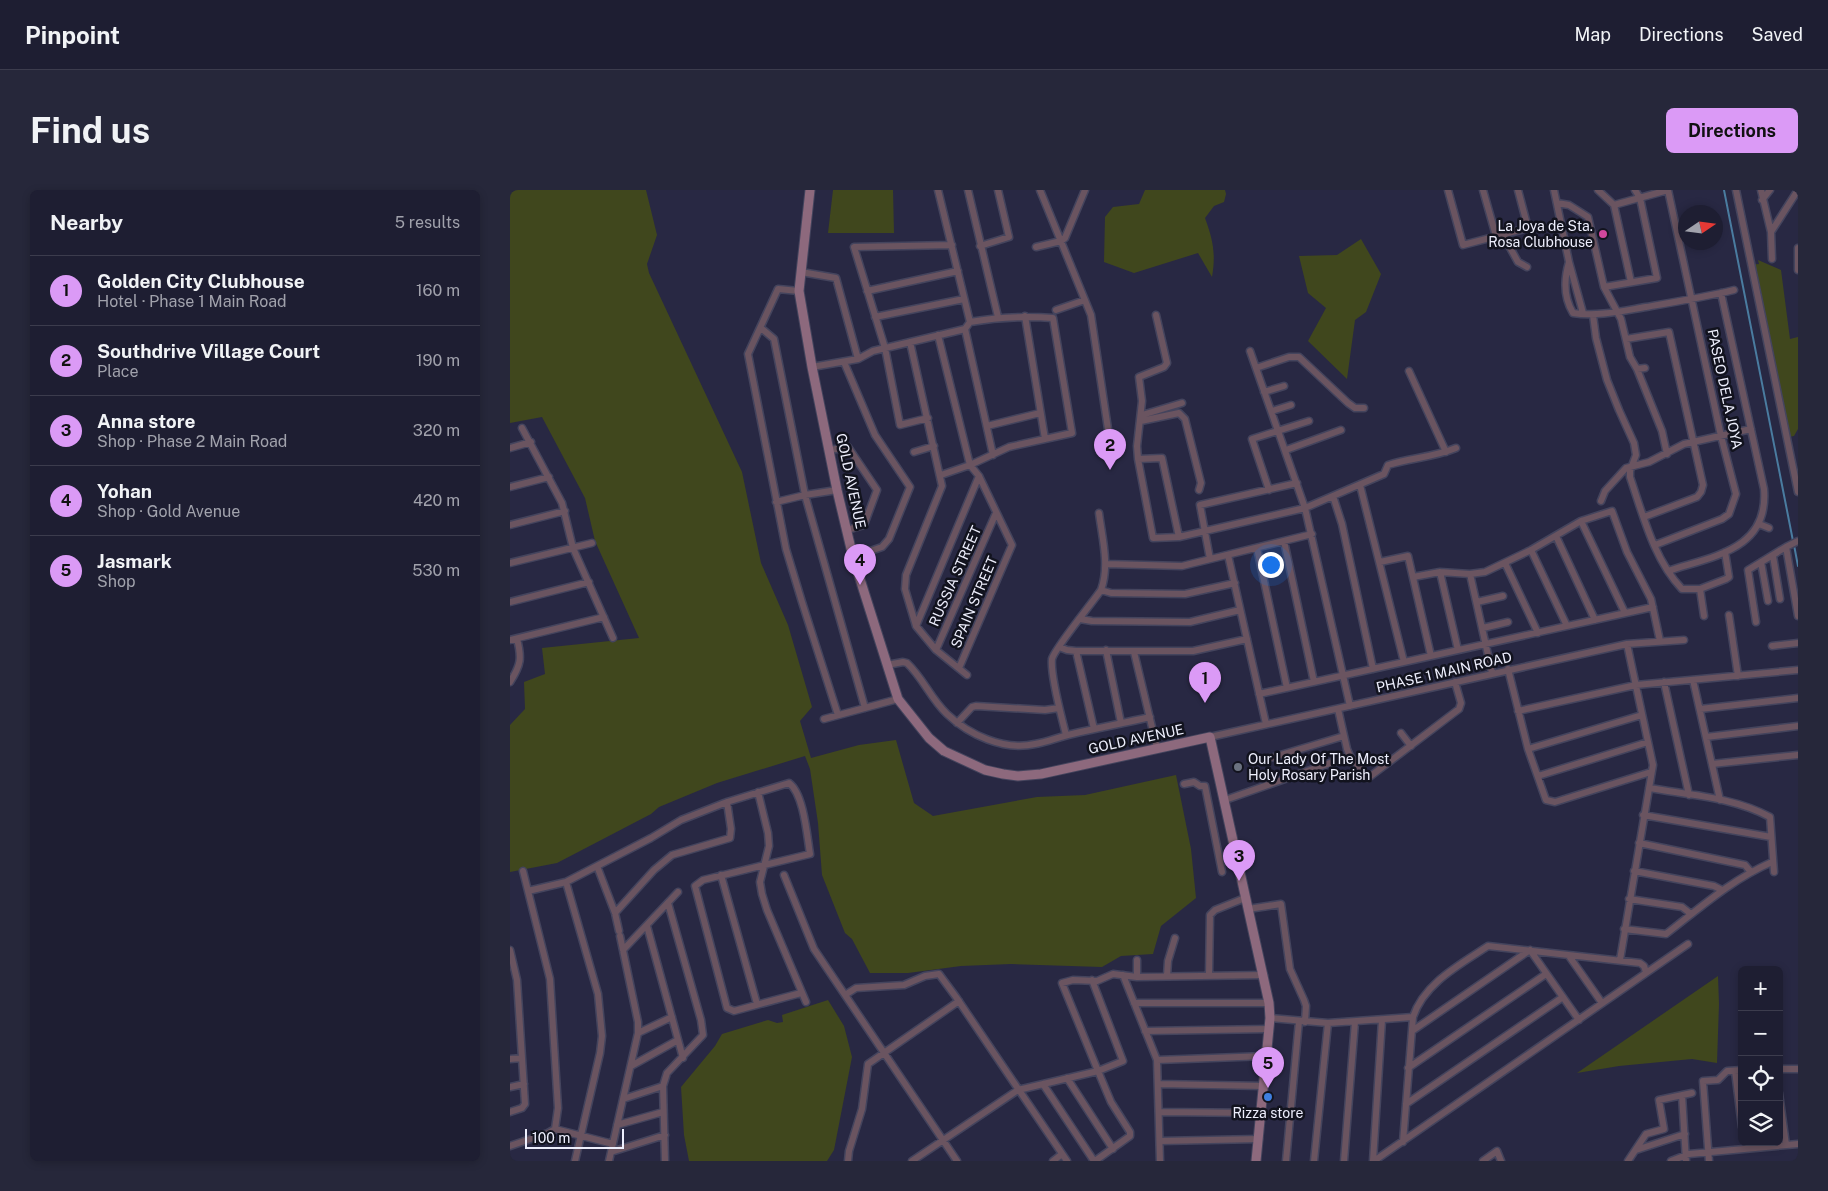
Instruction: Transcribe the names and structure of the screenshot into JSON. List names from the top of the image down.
{
  "streets": {
    "street": [
      "PASEO DELA JOYA",
      "GOLD AVENUE",
      "RUSSIA STREET",
      "SPAIN STREET",
      "PHASE 1 MAIN ROAD"
    ]
  },
  "crossings": [
    ["GOLD AVENUE", "PHASE 1 MAIN ROAD"],
    ["RUSSIA STREET", "SPAIN STREET"]
  ],
  "places": ["La Joya de Sta. Rosa Clubhouse", "Our Lady Of The Most Holy Rosary Parish", "Rizza store"],
  "scale_bar": "100 m",
  "north": "right",
  "page": {
    "header": "Pinpoint",
    "nav": ["Map", "Directions", "Saved"],
    "buttons": "Directions",
    "title": "Find us",
    "heading": ["Nearby", "5 results"],
    "list": [
      {
        "mark": "1",
        "name": "Golden City Clubhouse",
        "note": "Hotel · Phase 1 Main Road",
        "value": "160 m"
      },
      {
        "mark": "2",
        "name": "Southdrive Village Court",
        "note": "Place",
        "value": "190 m"
      },
      {
        "mark": "3",
        "name": "Anna store",
        "note": "Shop · Phase 2 Main Road",
        "value": "320 m"
      },
      {
        "mark": "4",
        "name": "Yohan",
        "note": "Shop · Gold Avenue",
        "value": "420 m"
      },
      {
        "mark": "5",
        "name": "Jasmark",
        "note": "Shop",
        "value": "530 m"
      }
    ],
    "pins": [
      "2",
      "4",
      "1",
      "3",
      "5"
    ],
    "map_buttons": ["+", "−"],
    "scale": "100 m"
  }
}
